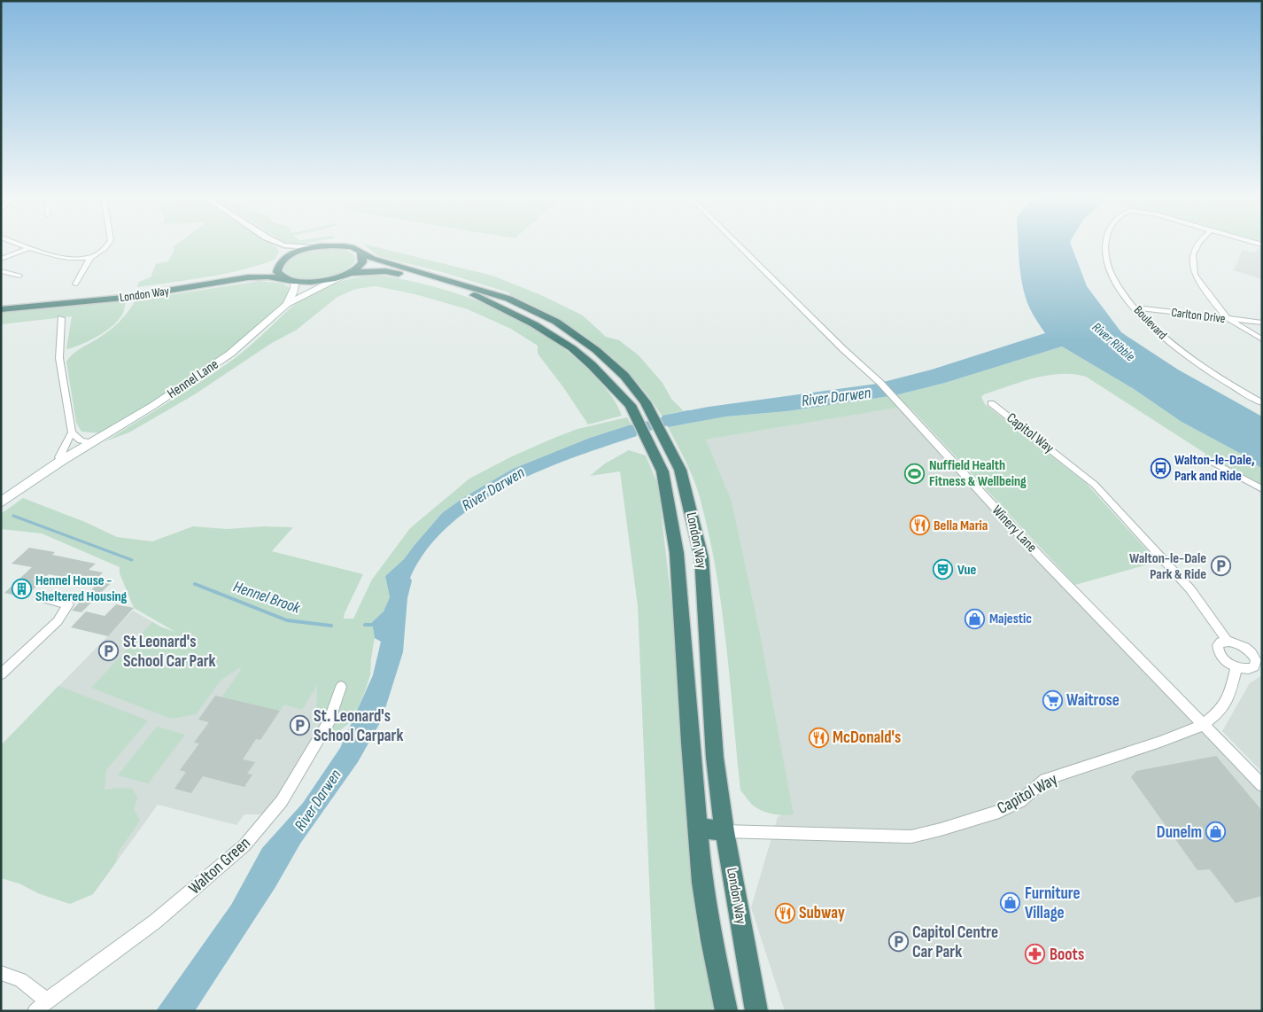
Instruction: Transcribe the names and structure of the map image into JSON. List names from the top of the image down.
{
  "streets": {
    "highway": ["London Way"],
    "main road": ["Hennel Lane"],
    "street": [
      "Carlton Drive",
      "Boulevard",
      "Capitol Way",
      "Winery Lane",
      "Walton Green"
    ]
  },
  "crossings": [
    ["London Way", "Hennel Lane"],
    ["London Way", "Capitol Way"],
    ["Carlton Drive", "Boulevard"],
    ["Capitol Way", "Winery Lane"]
  ],
  "water": ["River Ribble", "River Darwen", "Hennel Brook"],
  "places": {
    "bus stop": ["Walton-le-Dale, Park and Ride"],
    "sports": ["Nuffield Health Fitness & Wellbeing"],
    "restaurant": ["Bella Maria", "McDonald's", "Subway"],
    "parking": [
      "Walton-le-Dale Park & Ride",
      "St Leonard's School Car Park",
      "St. Leonard's School Carpark",
      "Capitol Centre Car Park"
    ],
    "theatre": ["Vue"],
    "building": ["Hennel House - Sheltered Housing"],
    "shop": ["Majestic", "Dunelm", "Furniture Village"],
    "supermarket": ["Waitrose"],
    "pharmacy": ["Boots"]
  }
}
